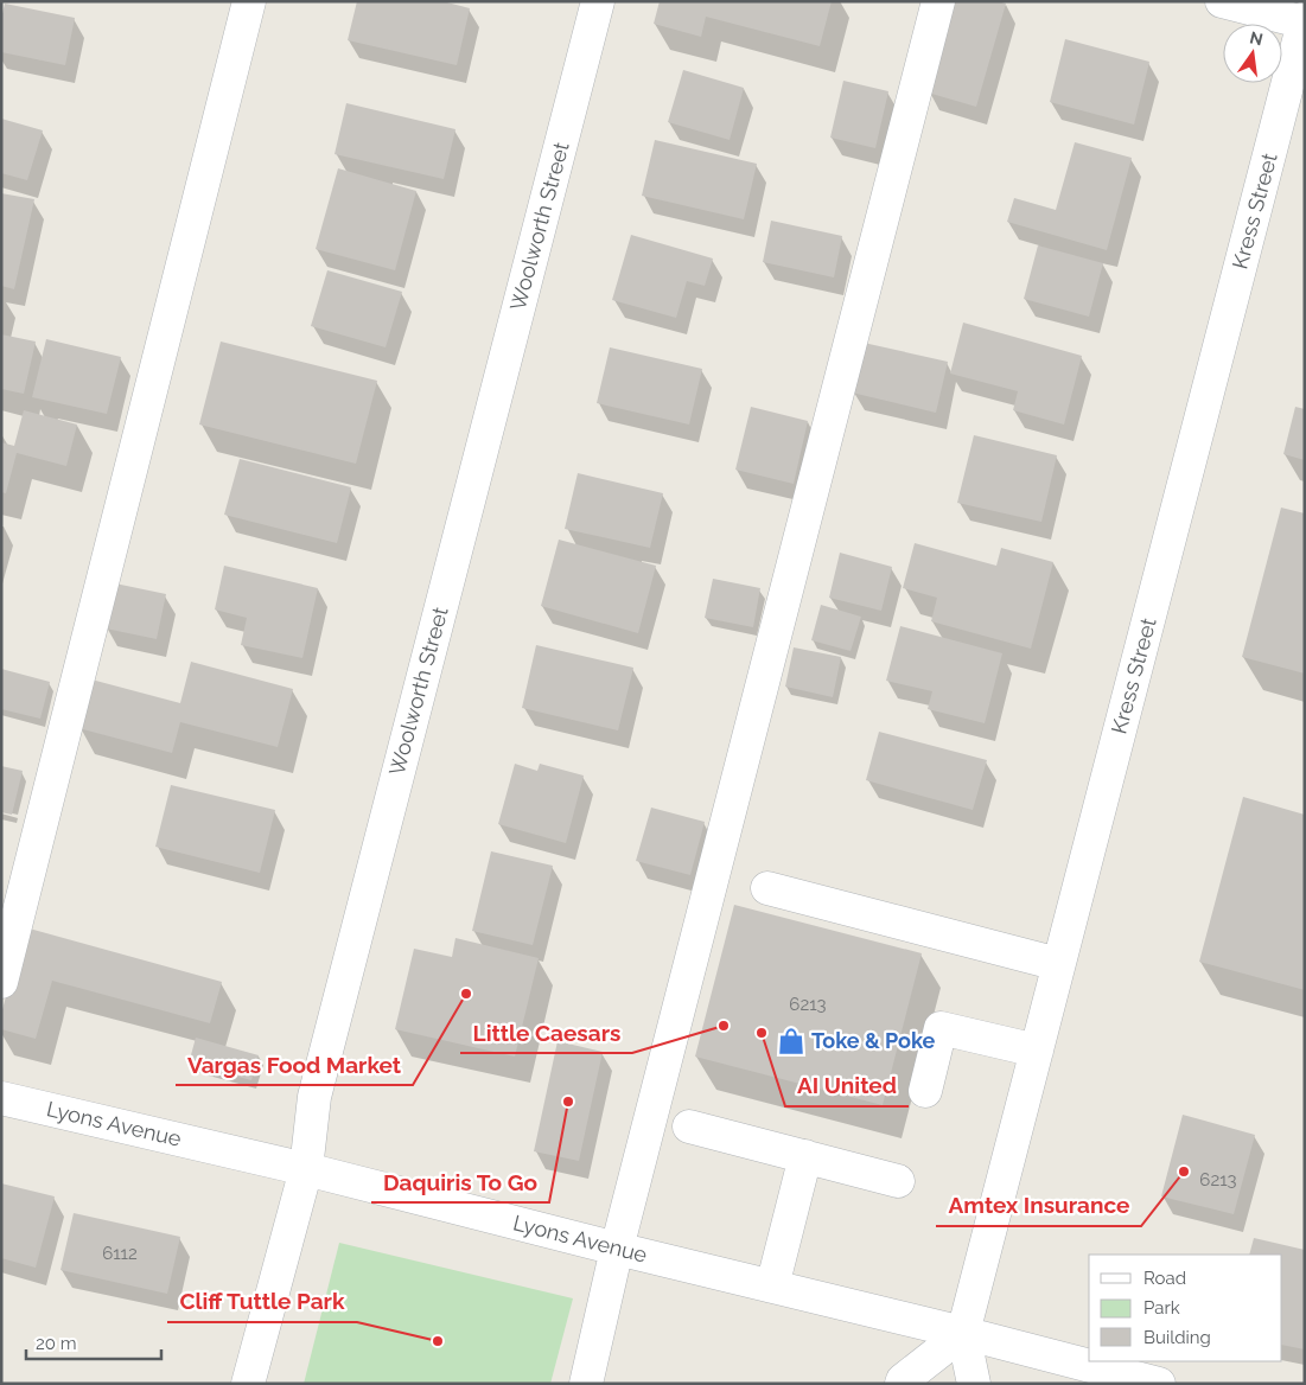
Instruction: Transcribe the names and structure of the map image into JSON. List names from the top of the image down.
{
  "streets": {
    "street": ["Kress Street", "Woolworth Street", "Lyons Avenue"]
  },
  "crossings": [
    ["Kress Street", "Lyons Avenue"],
    ["Woolworth Street", "Lyons Avenue"]
  ],
  "places": {
    "other": [
      "Vargas Food Market",
      "Little Caesars",
      "AI United",
      "Daquiris To Go",
      "Amtex Insurance",
      "Cliff Tuttle Park"
    ],
    "shop": ["Toke & Poke"]
  },
  "house_numbers": ["6213", "6213", "6112"],
  "legend": ["Road", "Park", "Building"],
  "scale_bar": "20 m",
  "north": "top"
}
